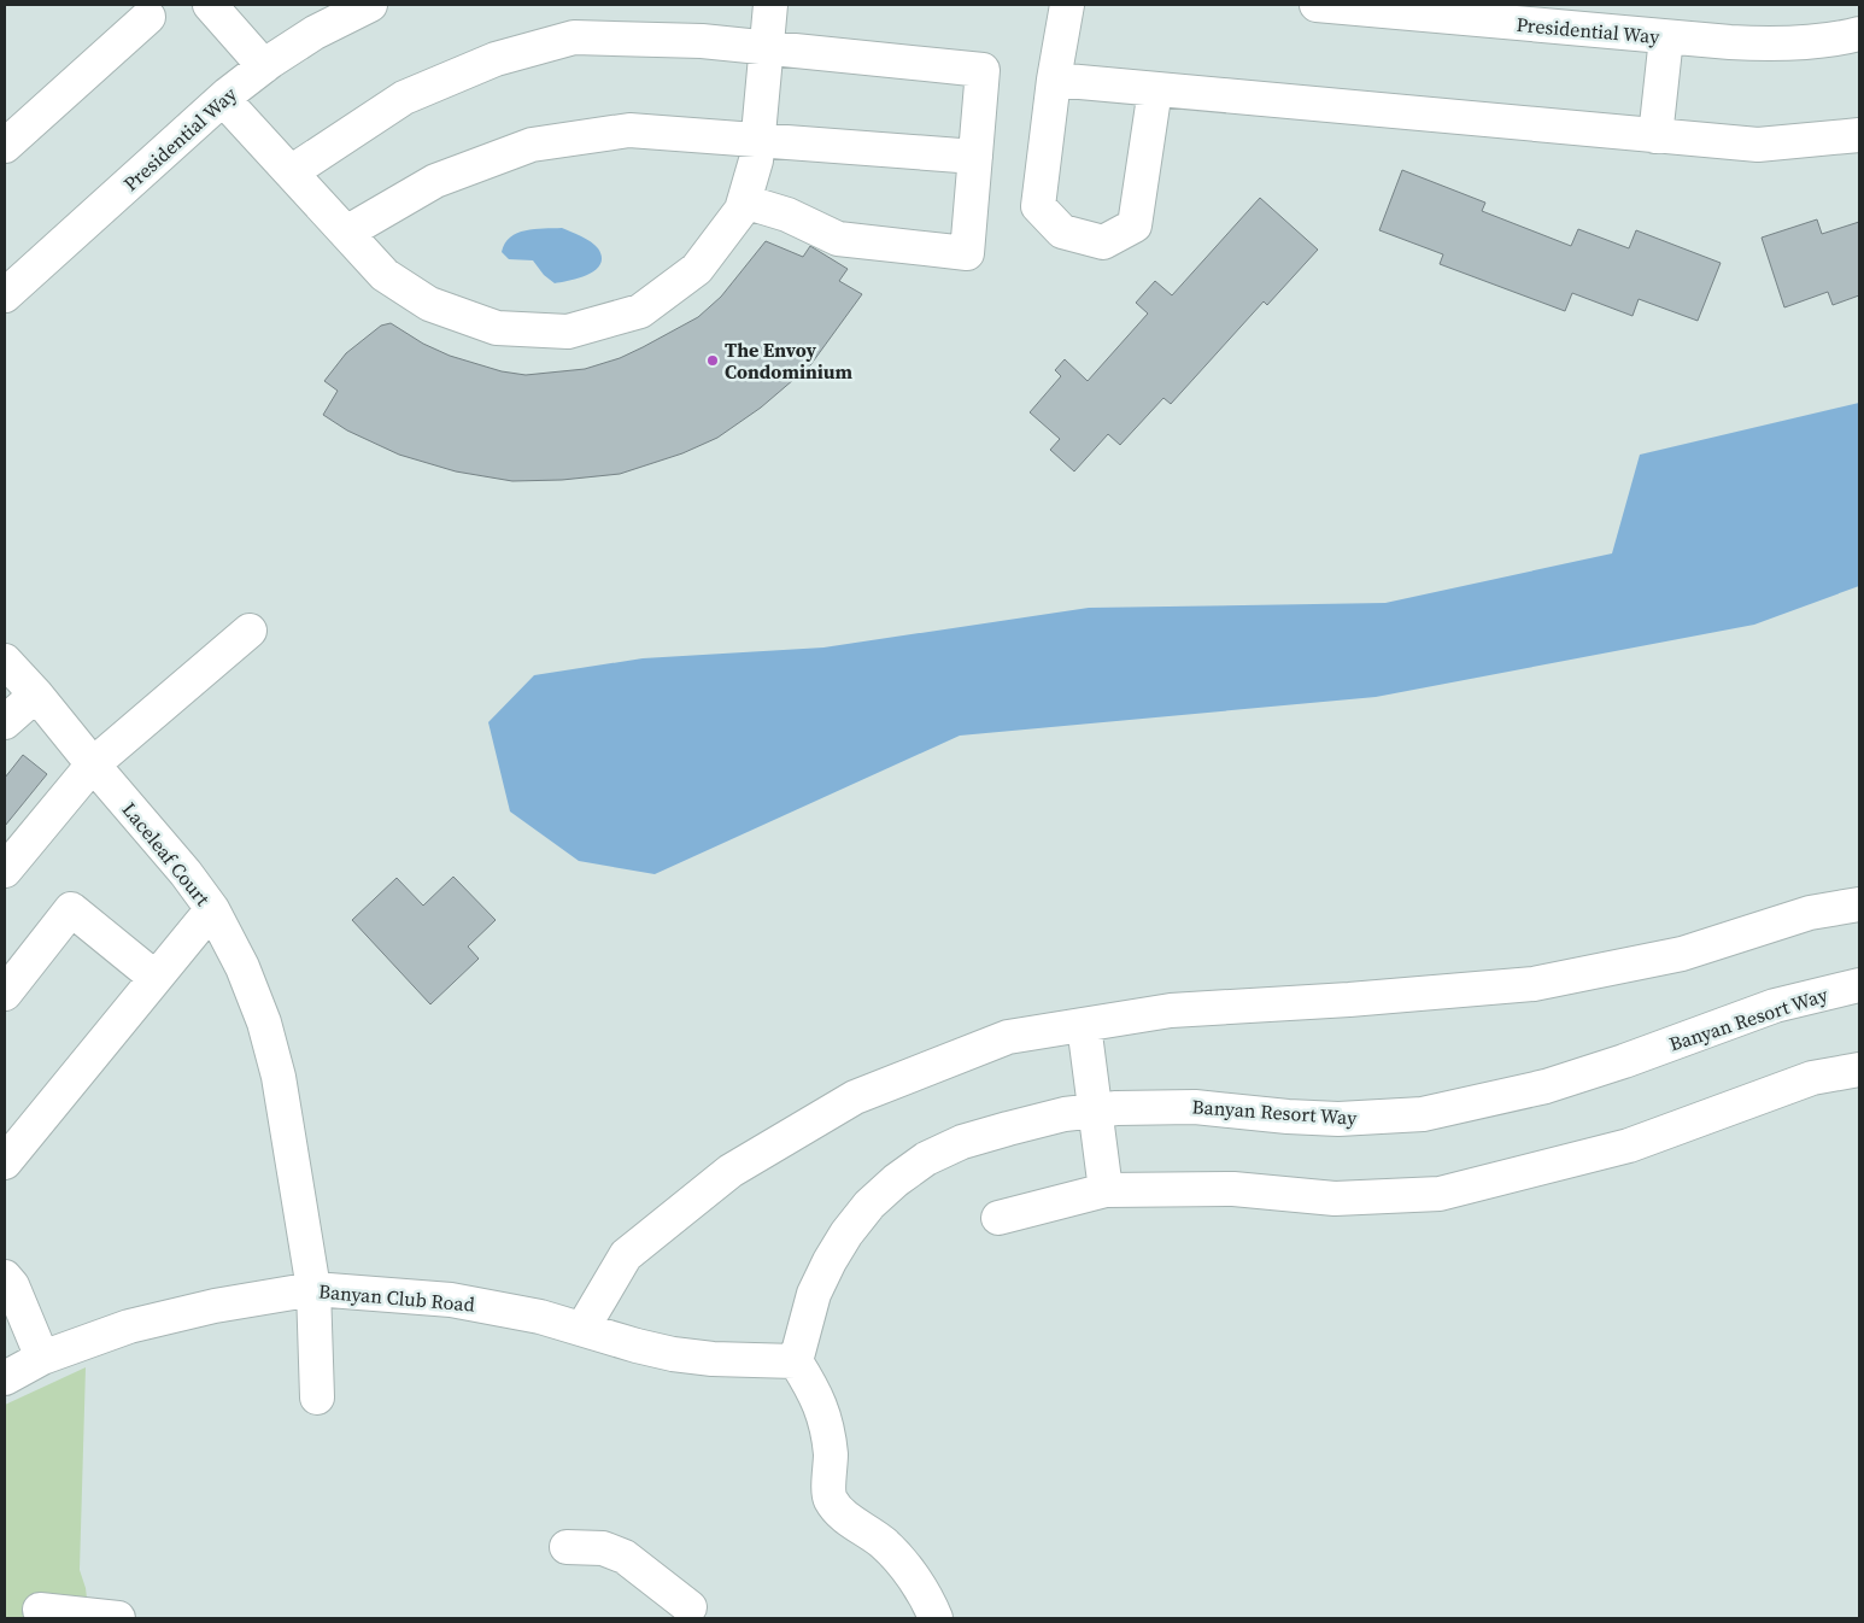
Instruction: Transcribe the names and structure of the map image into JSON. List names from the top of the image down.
{
  "streets": {
    "street": [
      "Presidential Way",
      "Laceleaf Court",
      "Banyan Resort Way",
      "Banyan Club Road"
    ]
  },
  "crossings": [
    ["Laceleaf Court", "Banyan Club Road"],
    ["Banyan Resort Way", "Banyan Club Road"]
  ],
  "places": ["The Envoy Condominium"]
}
